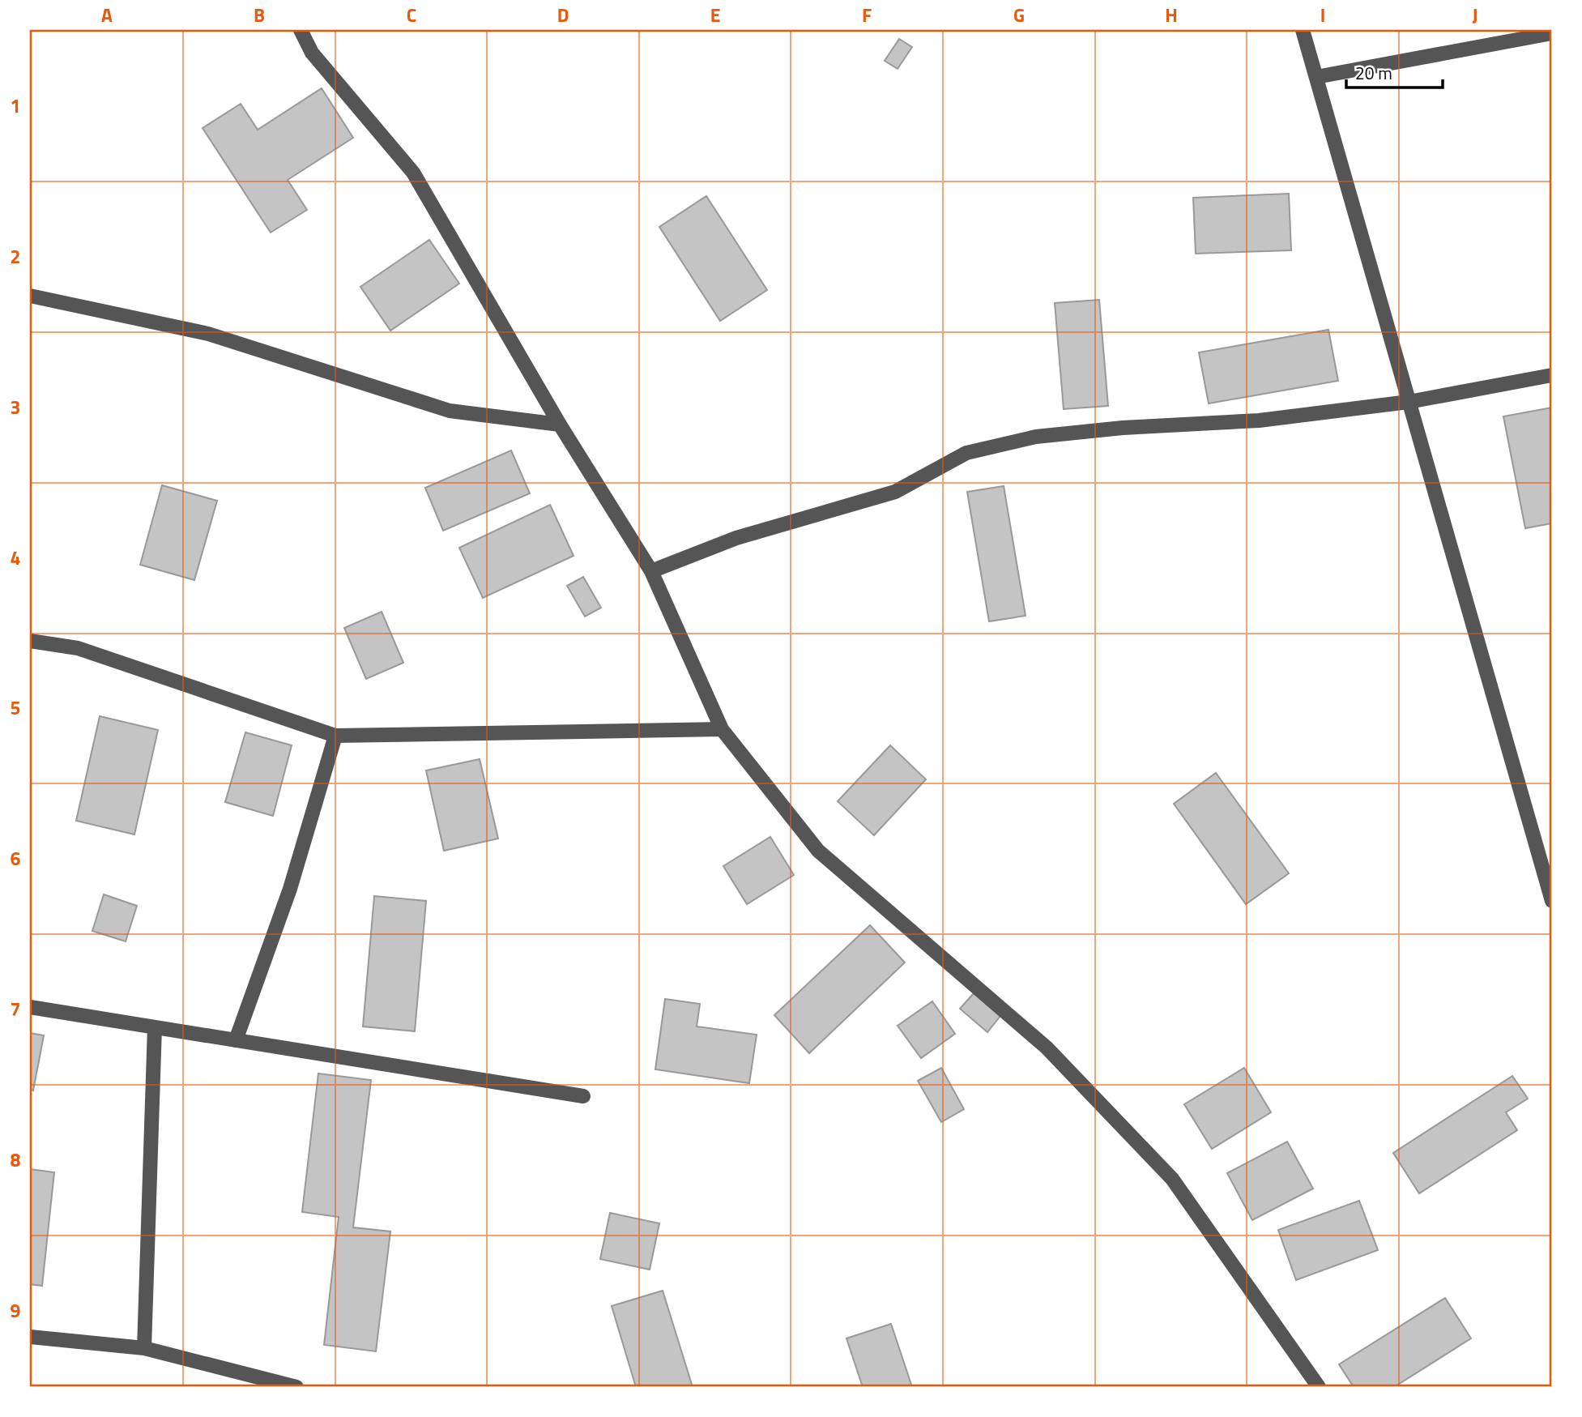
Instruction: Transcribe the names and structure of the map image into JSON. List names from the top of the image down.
{
  "scale_bar": "20 m",
  "grid": {
    "columns": [
      "A",
      "B",
      "C",
      "D",
      "E",
      "F",
      "G",
      "H",
      "I",
      "J"
    ],
    "rows": [
      "1",
      "2",
      "3",
      "4",
      "5",
      "6",
      "7",
      "8",
      "9"
    ]
  }
}
